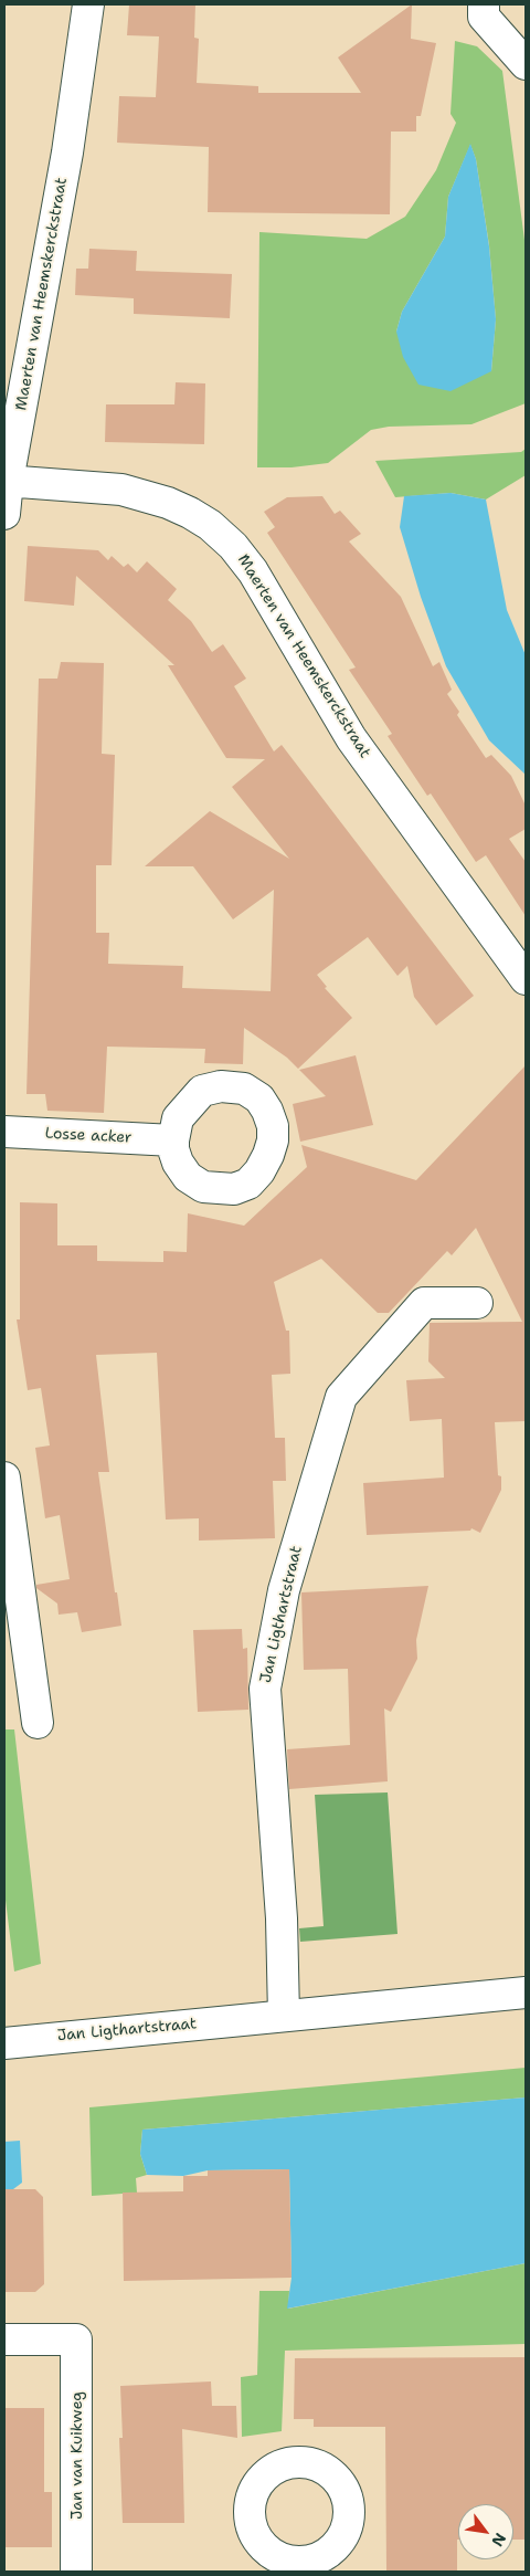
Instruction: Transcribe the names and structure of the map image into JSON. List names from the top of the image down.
{
  "streets": {
    "street": [
      "Maerten van Heemskerckstraat",
      "Losse acker",
      "Jan Ligthartstraat",
      "Jan van Kuikweg"
    ]
  },
  "north": "bottom right"
}
